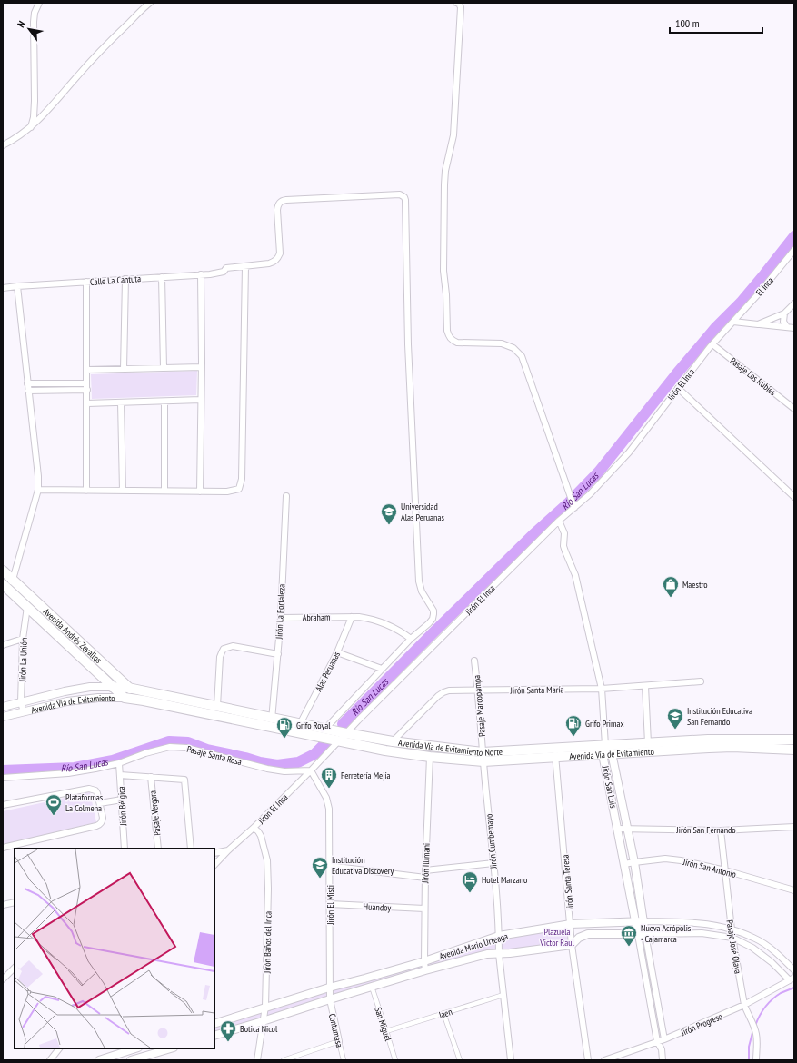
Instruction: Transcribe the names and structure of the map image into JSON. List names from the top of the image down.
{
  "streets": {
    "highway": ["Avenida Andrés Zevallos", "Avenida Vía de Evitamiento", "Avenida Vía de Evitamiento Norte"],
    "street": [
      "Calle La Cantuta",
      "El Inca",
      "Pasaje Los Rubíes",
      "Jirón El Inca",
      "Jirón La Fortaleza",
      "Abraham",
      "Jirón La Unión",
      "Alas Peruanas",
      "Jirón Santa María",
      "Pasaje Marcopampa",
      "Pasaje Santa Rosa",
      "Jirón San Luis",
      "Jirón Bélgica",
      "Pasaje Vergara",
      "Jirón San Fernando",
      "Jirón Cumbemayo",
      "Jirón Illimani",
      "Jirón San Antonio",
      "Jirón Santa Teresa",
      "Jirón El Misti",
      "Huandoy",
      "Jirón Baños del Inca",
      "Avenida Mario Urteaga",
      "Pasaje José Olaya",
      "Jaen",
      "San Miguel",
      "Jirón Progreso",
      "Contumasa"
    ]
  },
  "crossings": [
    ["Calle La Cantuta", "Abraham"],
    ["El Inca", "Jirón El Inca"],
    ["Pasaje Los Rubíes", "Jirón El Inca"],
    ["Jirón El Inca", "Avenida Vía de Evitamiento Norte"],
    ["Jirón El Inca", "Pasaje Santa Rosa"],
    ["Jirón El Inca", "Jirón El Misti"],
    ["Jirón El Inca", "Jirón Baños del Inca"],
    ["Jirón La Fortaleza", "Abraham"],
    ["Jirón La Fortaleza", "Avenida Vía de Evitamiento Norte"],
    ["Abraham", "Alas Peruanas"],
    ["Avenida Andrés Zevallos", "Jirón La Unión"],
    ["Avenida Andrés Zevallos", "Avenida Vía de Evitamiento"],
    ["Avenida Andrés Zevallos", "Avenida Vía de Evitamiento Norte"],
    ["Jirón La Unión", "Avenida Vía de Evitamiento"],
    ["Alas Peruanas", "Avenida Vía de Evitamiento Norte"],
    ["Jirón Santa María", "Pasaje Marcopampa"],
    ["Jirón Santa María", "Avenida Vía de Evitamiento Norte"],
    ["Avenida Vía de Evitamiento", "Pasaje Marcopampa"],
    ["Avenida Vía de Evitamiento", "Avenida Vía de Evitamiento Norte"],
    ["Avenida Vía de Evitamiento", "Jirón San Luis"],
    ["Avenida Vía de Evitamiento", "Jirón Cumbemayo"],
    ["Avenida Vía de Evitamiento", "Jirón Illimani"],
    ["Avenida Vía de Evitamiento", "Jirón Santa Teresa"],
    ["Pasaje Marcopampa", "Avenida Vía de Evitamiento Norte"],
    ["Pasaje Marcopampa", "Jirón Cumbemayo"],
    ["Avenida Vía de Evitamiento Norte", "Jirón Cumbemayo"],
    ["Avenida Vía de Evitamiento Norte", "Jirón Illimani"],
    ["Pasaje Santa Rosa", "Jirón Bélgica"],
    ["Pasaje Santa Rosa", "Jirón El Misti"],
    ["Jirón San Luis", "Jirón San Fernando"],
    ["Jirón San Luis", "Jirón San Antonio"],
    ["Jirón San Luis", "Avenida Mario Urteaga"],
    ["Jirón San Luis", "Jirón Progreso"],
    ["Jirón San Fernando", "Pasaje José Olaya"],
    ["Jirón Cumbemayo", "Avenida Mario Urteaga"],
    ["Jirón Cumbemayo", "Jaen"],
    ["Jirón Illimani", "Huandoy"],
    ["Jirón Illimani", "Avenida Mario Urteaga"],
    ["Jirón San Antonio", "Pasaje José Olaya"],
    ["Jirón Santa Teresa", "Avenida Mario Urteaga"],
    ["Jirón El Misti", "Huandoy"],
    ["Jirón El Misti", "Avenida Mario Urteaga"],
    ["Jirón El Misti", "Contumasa"],
    ["Jirón Baños del Inca", "Avenida Mario Urteaga"],
    ["Avenida Mario Urteaga", "Pasaje José Olaya"],
    ["Avenida Mario Urteaga", "San Miguel"],
    ["Avenida Mario Urteaga", "Jirón Progreso"],
    ["Avenida Mario Urteaga", "Contumasa"],
    ["Pasaje José Olaya", "Jirón Progreso"],
    ["Jaen", "San Miguel"]
  ],
  "water": ["Río San Lucas"],
  "parks": ["Plazuela Victor Raul"],
  "places": {
    "school or university": ["Universidad Alas Peruanas", "Institución Educativa San Fernando", "Institución Educativa Discovery"],
    "shop": ["Maestro"],
    "fuel station": ["Grifo Primax", "Grifo Royal"],
    "building": ["Ferretería Mejía"],
    "sports": ["Plataformas La Colmena"],
    "hotel": ["Hotel Marzano"],
    "museum": ["Nueva Acrópolis - Cajamarca"],
    "pharmacy": ["Botica Nicol"]
  },
  "scale_bar": "100 m",
  "north": "top left"
}
